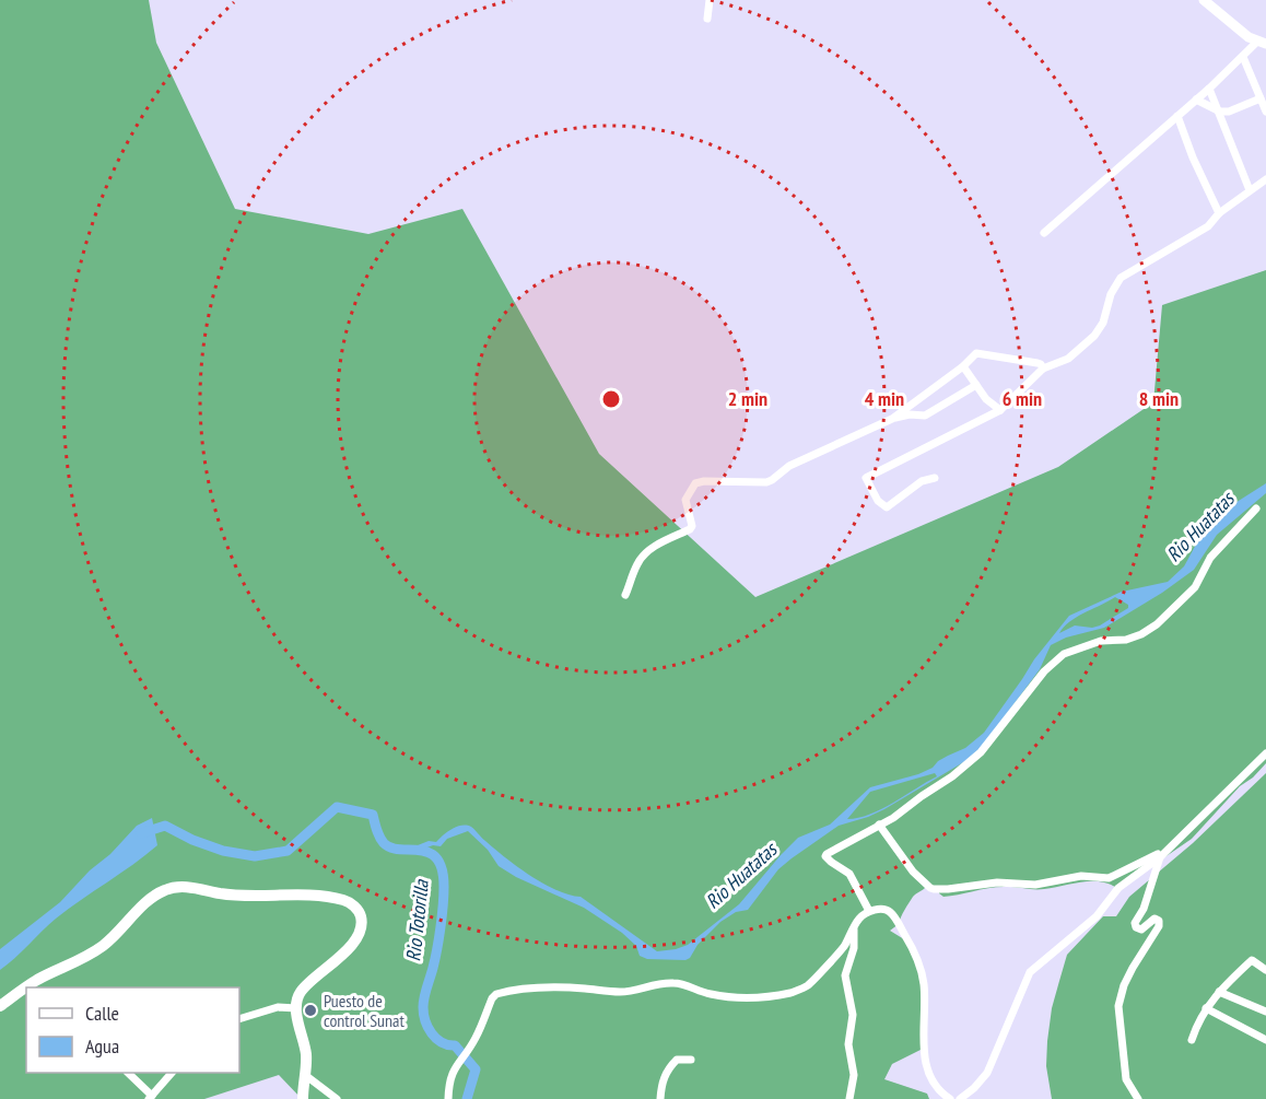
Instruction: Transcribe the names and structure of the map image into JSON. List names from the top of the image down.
{
  "water": ["Rio Huatatas", "Rio Totorilla"],
  "places": ["Puesto de control Sunat"],
  "legend": ["Calle", "Agua"],
  "rings": [
    "2 min",
    "4 min",
    "6 min",
    "8 min"
  ]
}
